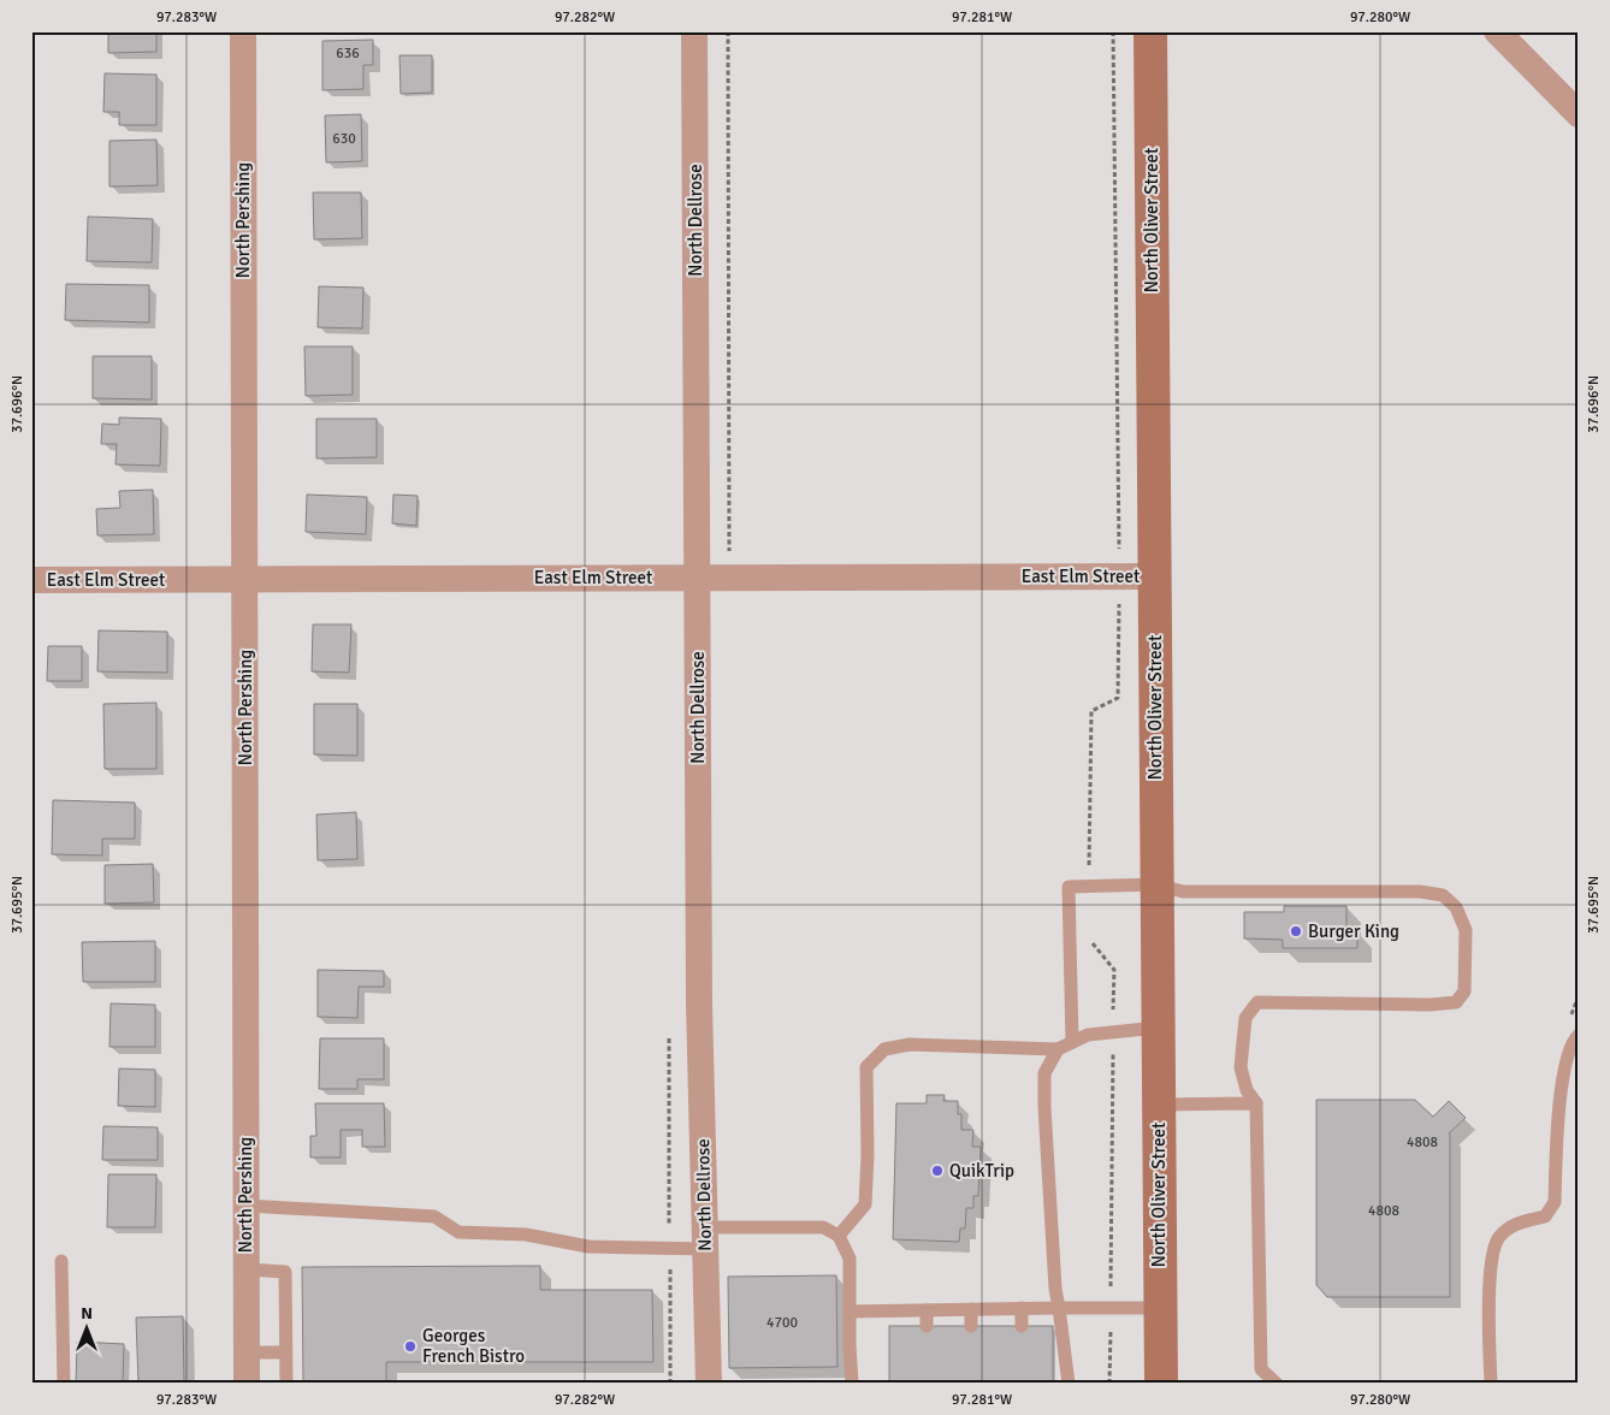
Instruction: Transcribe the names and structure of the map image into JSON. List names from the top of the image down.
{
  "streets": {
    "main road": ["North Oliver Street"],
    "street": ["North Pershing", "North Dellrose", "East Elm Street"]
  },
  "crossings": [
    ["North Pershing", "East Elm Street"],
    ["North Dellrose", "East Elm Street"],
    ["North Oliver Street", "East Elm Street"]
  ],
  "places": ["Burger King", "QuikTrip", "Georges French Bistro"],
  "house_numbers": [
    "636",
    "630",
    "4808",
    "4808",
    "4700"
  ],
  "north": "top",
  "coordinates": [
    "97.283°W",
    "97.282°W",
    "97.281°W",
    "97.280°W",
    "37.696°N",
    "37.695°N"
  ]
}
